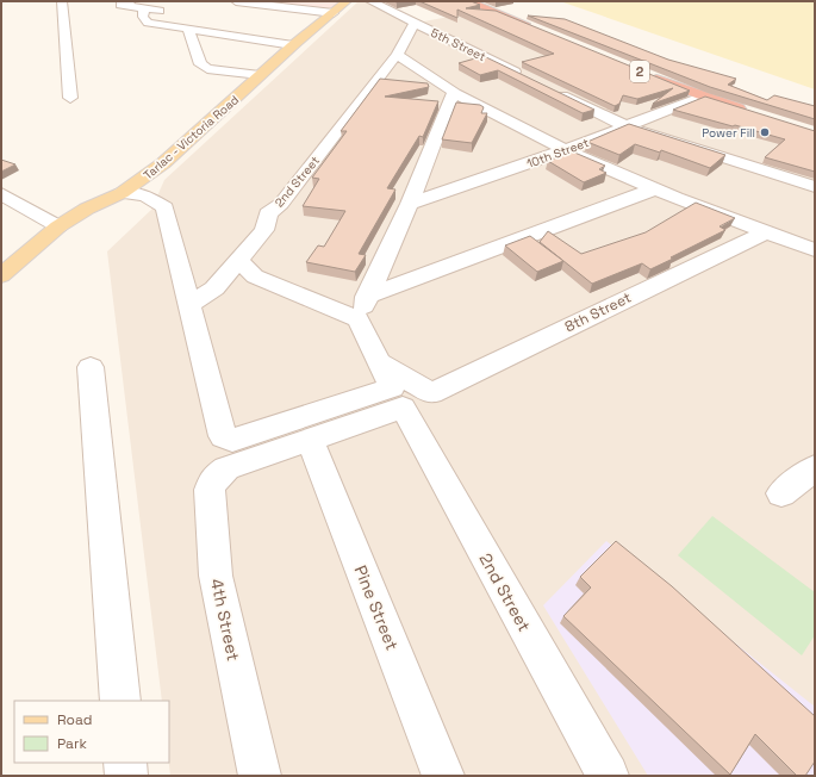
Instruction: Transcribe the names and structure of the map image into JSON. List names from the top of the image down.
{
  "streets": {
    "highway": ["2"],
    "main road": ["Tarlac - Victoria Road"],
    "street": [
      "5th Street",
      "10th Street",
      "2nd Street",
      "8th Street",
      "Pine Street",
      "4th Street"
    ]
  },
  "crossings": [
    ["5th Street", "2nd Street"],
    ["2", "10th Street"],
    ["2nd Street", "8th Street"],
    ["Pine Street", "4th Street"]
  ],
  "places": ["Power Fill"],
  "legend": ["Road", "Park"]
}
